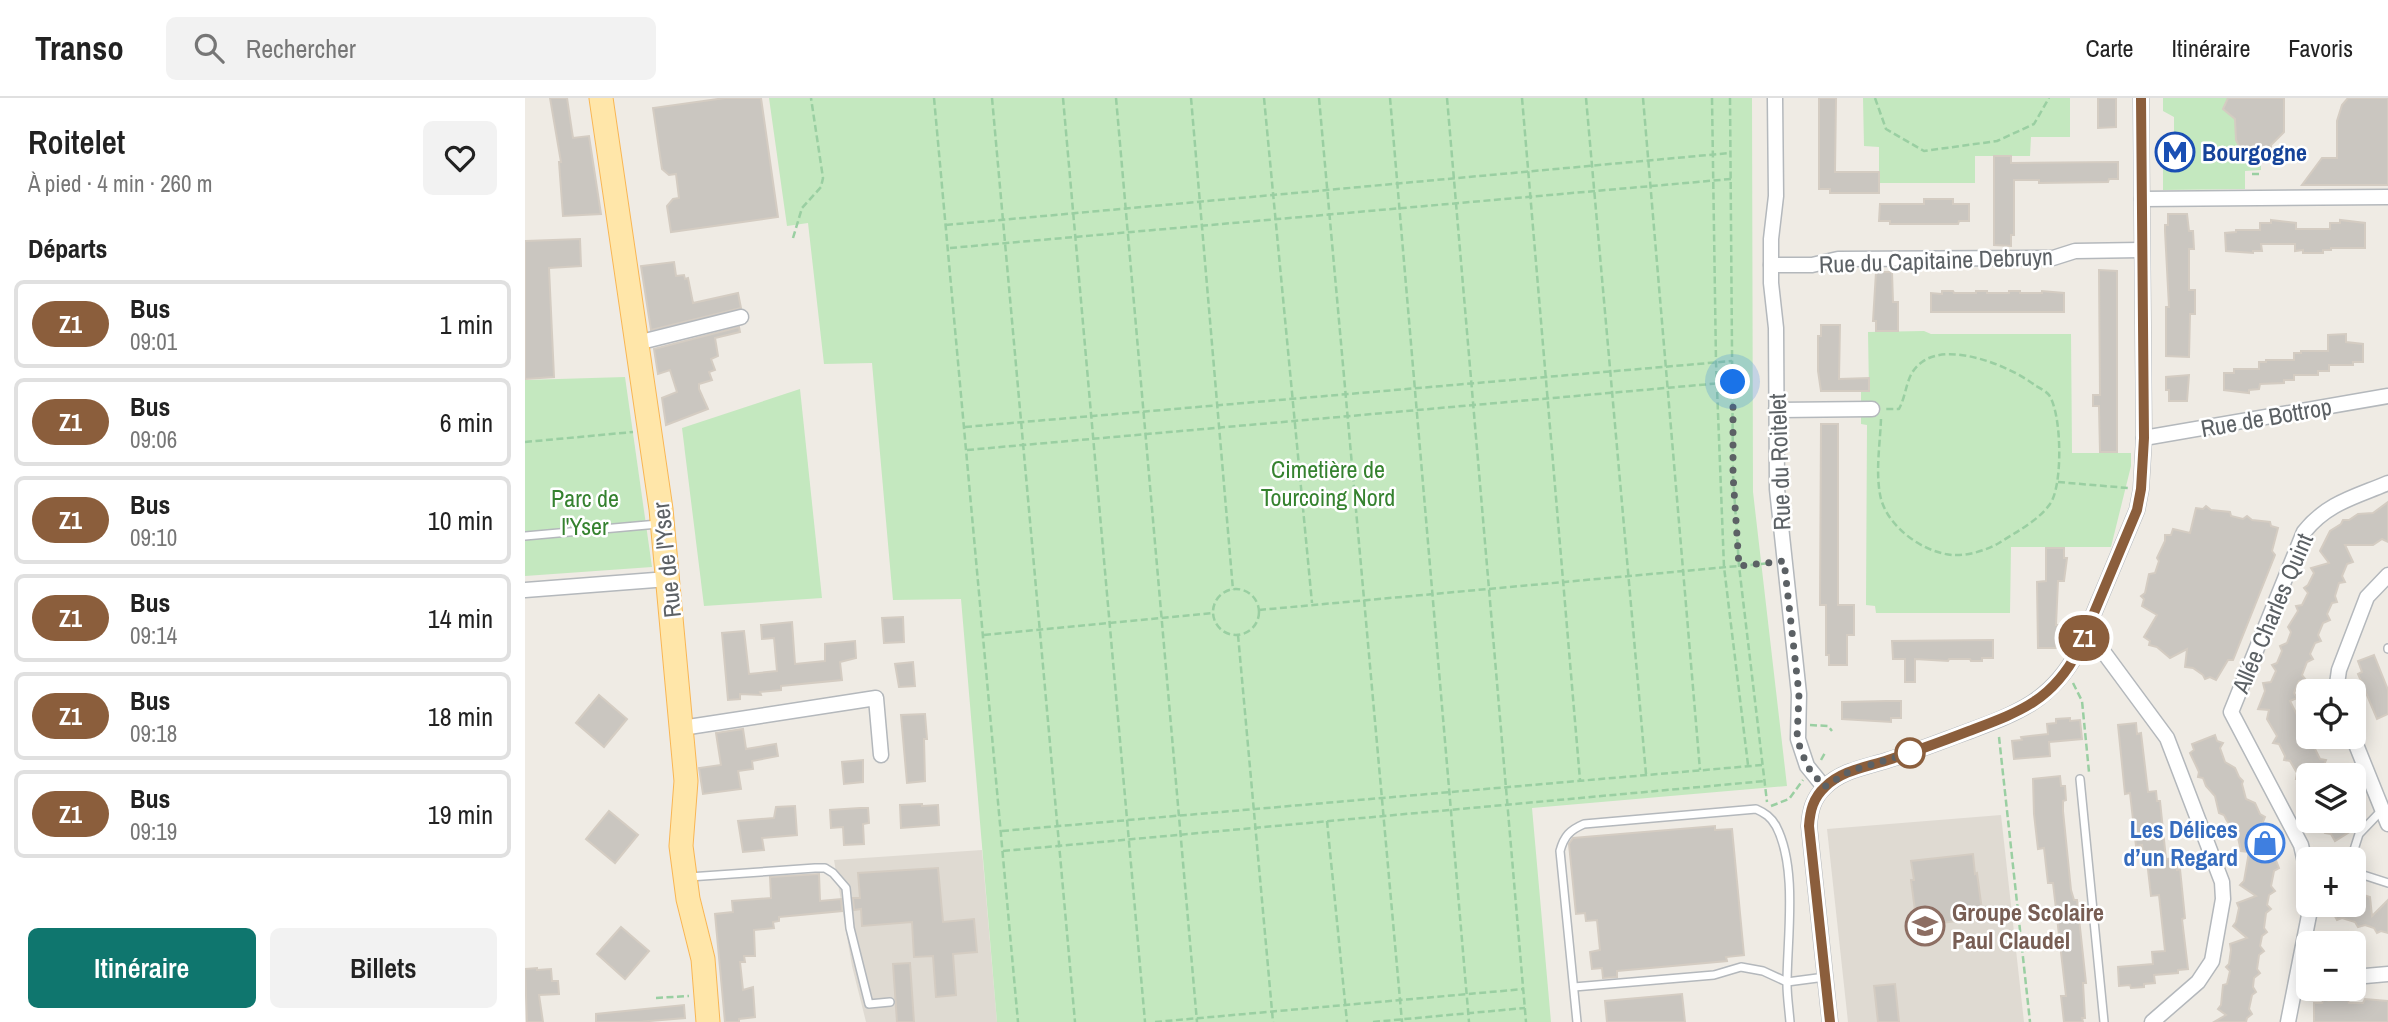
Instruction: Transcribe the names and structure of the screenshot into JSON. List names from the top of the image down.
{
  "streets": {
    "main road": ["Rue de l'Yser"],
    "street": [
      "Rue du Capitaine Debruyn",
      "Rue de Bottrop",
      "Rue du Roitelet",
      "Allée Charles Quint"
    ]
  },
  "crossings": [
    ["Rue du Capitaine Debruyn", "Rue du Roitelet"]
  ],
  "parks": ["Cimetière de Tourcoing Nord", "Parc de l'Yser"],
  "places": {
    "metro station": ["Bourgogne"],
    "shop": ["Les Délices d’un Regard"],
    "school or university": ["Groupe Scolaire Paul Claudel"]
  },
  "lines": ["bus line Z1"],
  "page": {
    "header": "Transo",
    "search": "Rechercher",
    "nav": ["Carte", "Itinéraire", "Favoris"],
    "heading": [
      ["Roitelet", "À pied · 4 min · 260 m"],
      "Départs"
    ],
    "on_map": "Z1",
    "list": [
      {
        "mark": "Z1",
        "name": "Bus",
        "note": "09:01",
        "value": "1 min"
      },
      {
        "mark": "Z1",
        "name": "Bus",
        "note": "09:06",
        "value": "6 min"
      },
      {
        "mark": "Z1",
        "name": "Bus",
        "note": "09:10",
        "value": "10 min"
      },
      {
        "mark": "Z1",
        "name": "Bus",
        "note": "09:14",
        "value": "14 min"
      },
      {
        "mark": "Z1",
        "name": "Bus",
        "note": "09:18",
        "value": "18 min"
      },
      {
        "mark": "Z1",
        "name": "Bus",
        "note": "09:19",
        "value": "19 min"
      }
    ],
    "map_buttons": ["+", "−"],
    "buttons": ["Itinéraire", "Billets"]
  }
}
